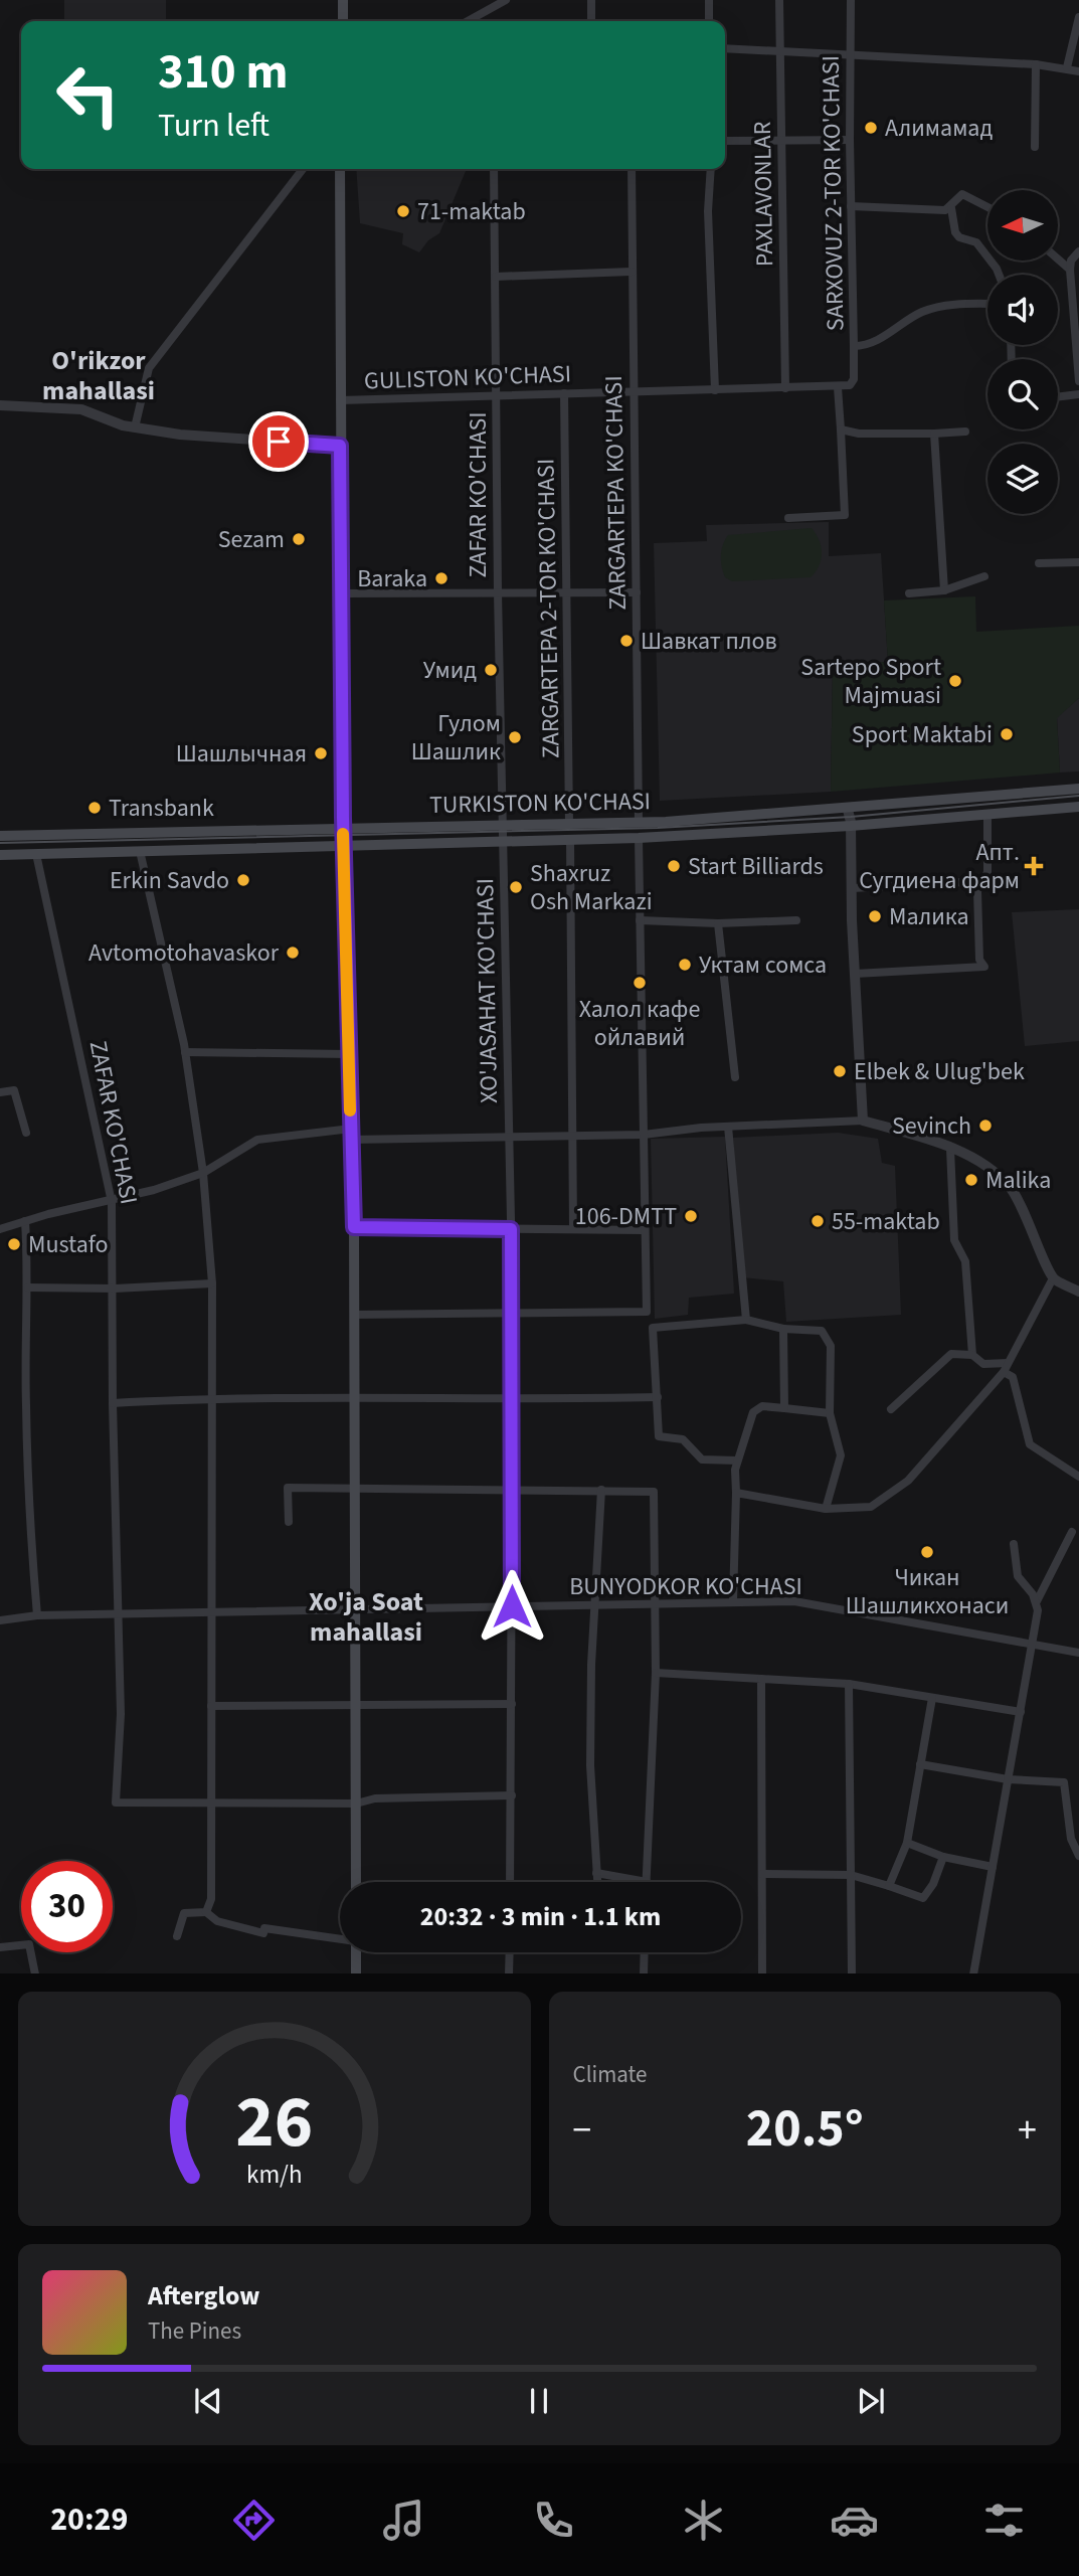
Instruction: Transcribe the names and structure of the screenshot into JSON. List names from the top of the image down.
{
  "streets": {
    "main road": ["TURKISTON KO'CHASI"],
    "street": [
      "SARXOVUZ 2-TOR KO'CHASI",
      "PAXLAVONLAR",
      "GULISTON KO'CHASI",
      "ZARGARTEPA KO'CHASI",
      "ZAFAR KO'CHASI",
      "ZARGARTEPA 2-TOR KO'CHASI",
      "XO'JASAHAT KO'CHASI",
      "BUNYODKOR KO'CHASI"
    ]
  },
  "crossings": [
    ["SARXOVUZ 2-TOR KO'CHASI", "GULISTON KO'CHASI"],
    ["PAXLAVONLAR", "GULISTON KO'CHASI"],
    ["GULISTON KO'CHASI", "ZARGARTEPA KO'CHASI"],
    ["GULISTON KO'CHASI", "ZAFAR KO'CHASI"],
    ["GULISTON KO'CHASI", "ZARGARTEPA 2-TOR KO'CHASI"],
    ["ZARGARTEPA KO'CHASI", "TURKISTON KO'CHASI"],
    ["ZAFAR KO'CHASI", "TURKISTON KO'CHASI"],
    ["ZAFAR KO'CHASI", "XO'JASAHAT KO'CHASI"],
    ["ZAFAR KO'CHASI", "BUNYODKOR KO'CHASI"],
    ["ZARGARTEPA 2-TOR KO'CHASI", "TURKISTON KO'CHASI"],
    ["TURKISTON KO'CHASI", "XO'JASAHAT KO'CHASI"]
  ],
  "districts": ["O'rikzor mahallasi", "Xo'ja Soat mahallasi"],
  "places": {
    "other": [
      "Алимамад",
      "71-maktab",
      "Sezam",
      "Baraka",
      "Шавкат плов",
      "Умид",
      "Sartepo Sport Majmuasi",
      "Sport Maktabi",
      "Гулом Шашлик",
      "Шашлычная",
      "Transbank",
      "Start Billiards",
      "Erkin Savdo",
      "Shaxruz Osh Markazi",
      "Малика",
      "Avtomotohavaskor",
      "Уктам сомса",
      "Халол кафе ойлавий",
      "Elbek & Ulug'bek",
      "Sevinch",
      "Malika",
      "106-DMTT",
      "55-maktab",
      "Mustafo",
      "Чикан Шашликхонаси"
    ],
    "health": ["Апт. Сугдиена фарм"]
  },
  "north": "left",
  "page": {
    "turn": ["310 m", "Turn left"],
    "limit": "30",
    "trip": "20:32 · 3 min · 1.1 km",
    "tile": "Climate",
    "heat": ["−", "20.5°", "+"],
    "song": ["Afterglow", "The Pines"],
    "tabs": "20:29",
    "gauge": ["26", "km/h"]
  }
}
